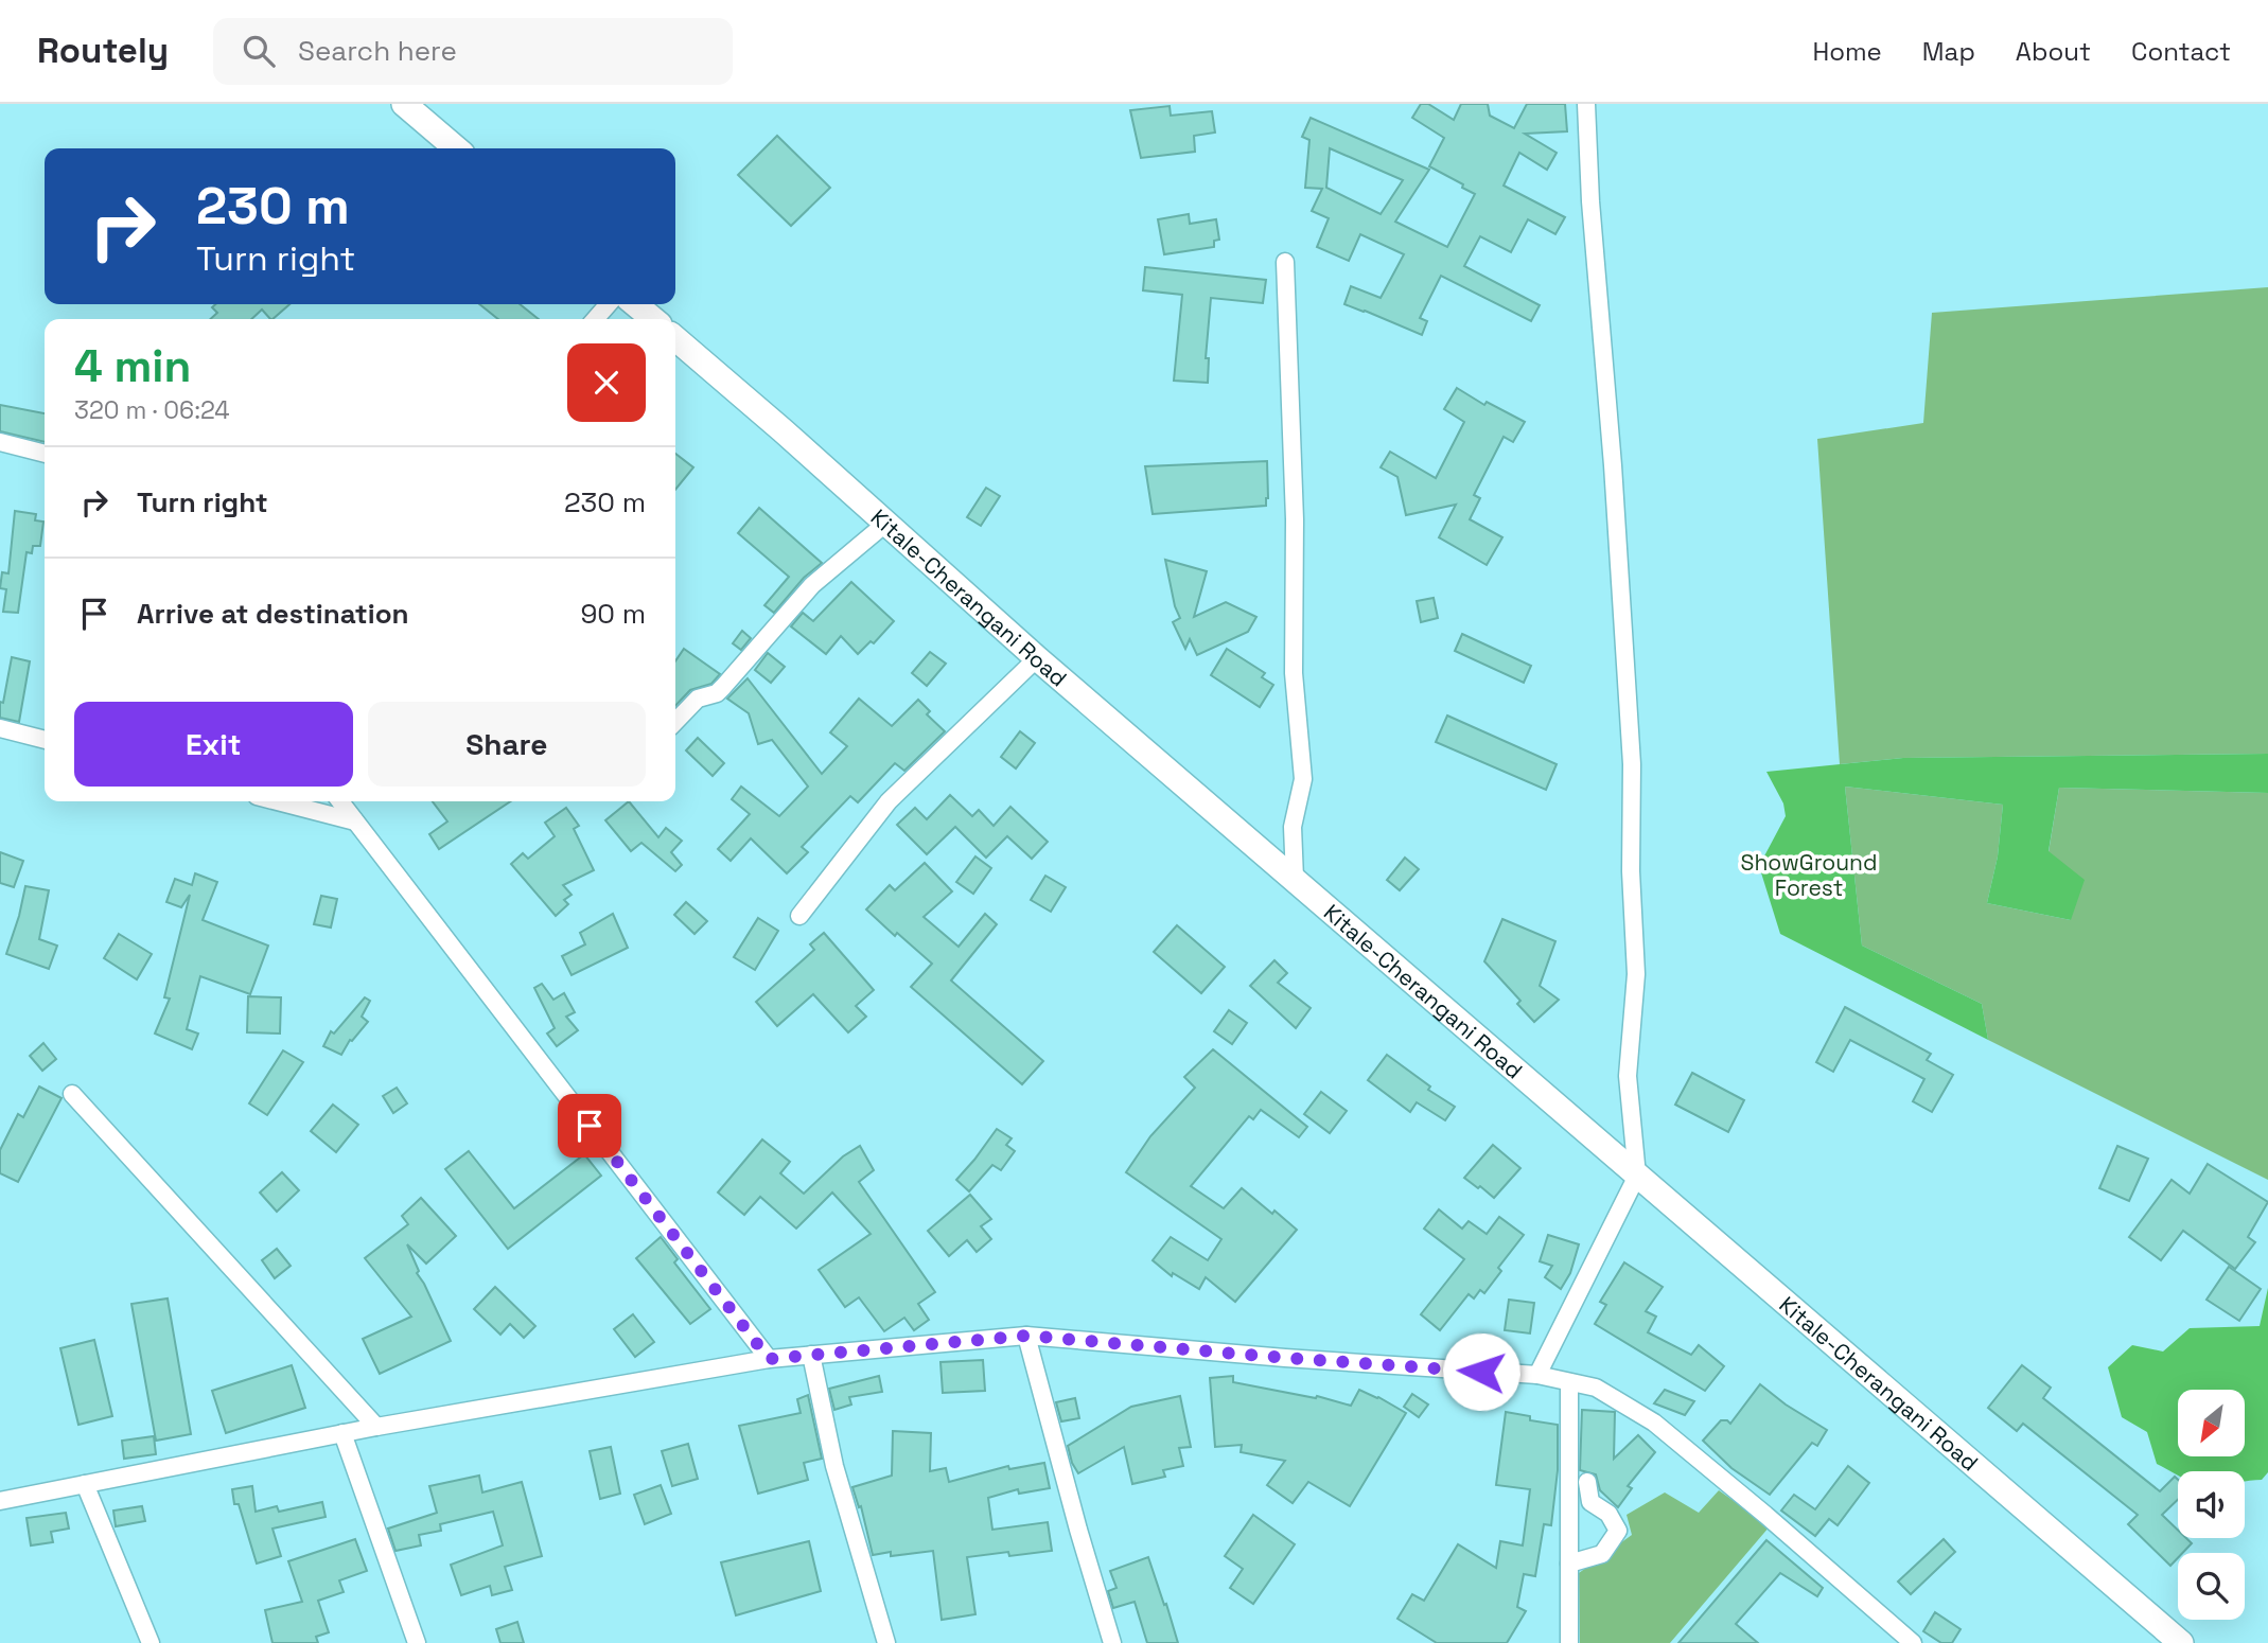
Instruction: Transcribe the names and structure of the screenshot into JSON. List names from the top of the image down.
{
  "streets": {
    "main road": ["Kitale-Cherangani Road"]
  },
  "parks": ["ShowGround Forest"],
  "north": "bottom left",
  "page": {
    "header": "Routely",
    "search": "Search here",
    "nav": [
      "Home",
      "Map",
      "About",
      "Contact"
    ],
    "turn": ["230 m", "Turn right"],
    "heading": ["4 min", "320 m · 06:24"],
    "list": [
      {
        "name": "Turn right",
        "value": "230 m"
      },
      {
        "name": "Arrive at destination",
        "value": "90 m"
      }
    ],
    "buttons": ["Exit", "Share"]
  }
}
